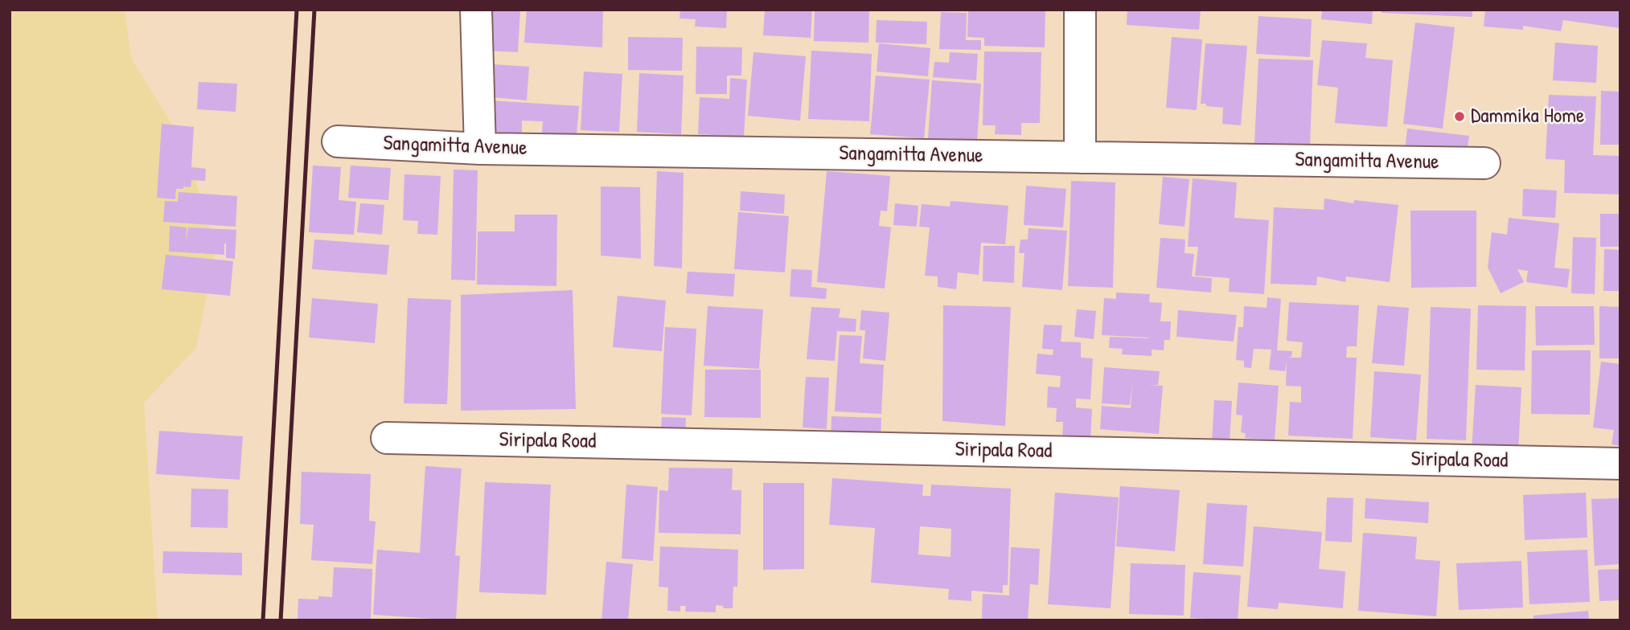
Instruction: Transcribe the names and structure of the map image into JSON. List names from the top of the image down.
{
  "streets": {
    "street": ["Sangamitta Avenue", "Siripala Road"]
  },
  "places": ["Dammika Home"]
}
